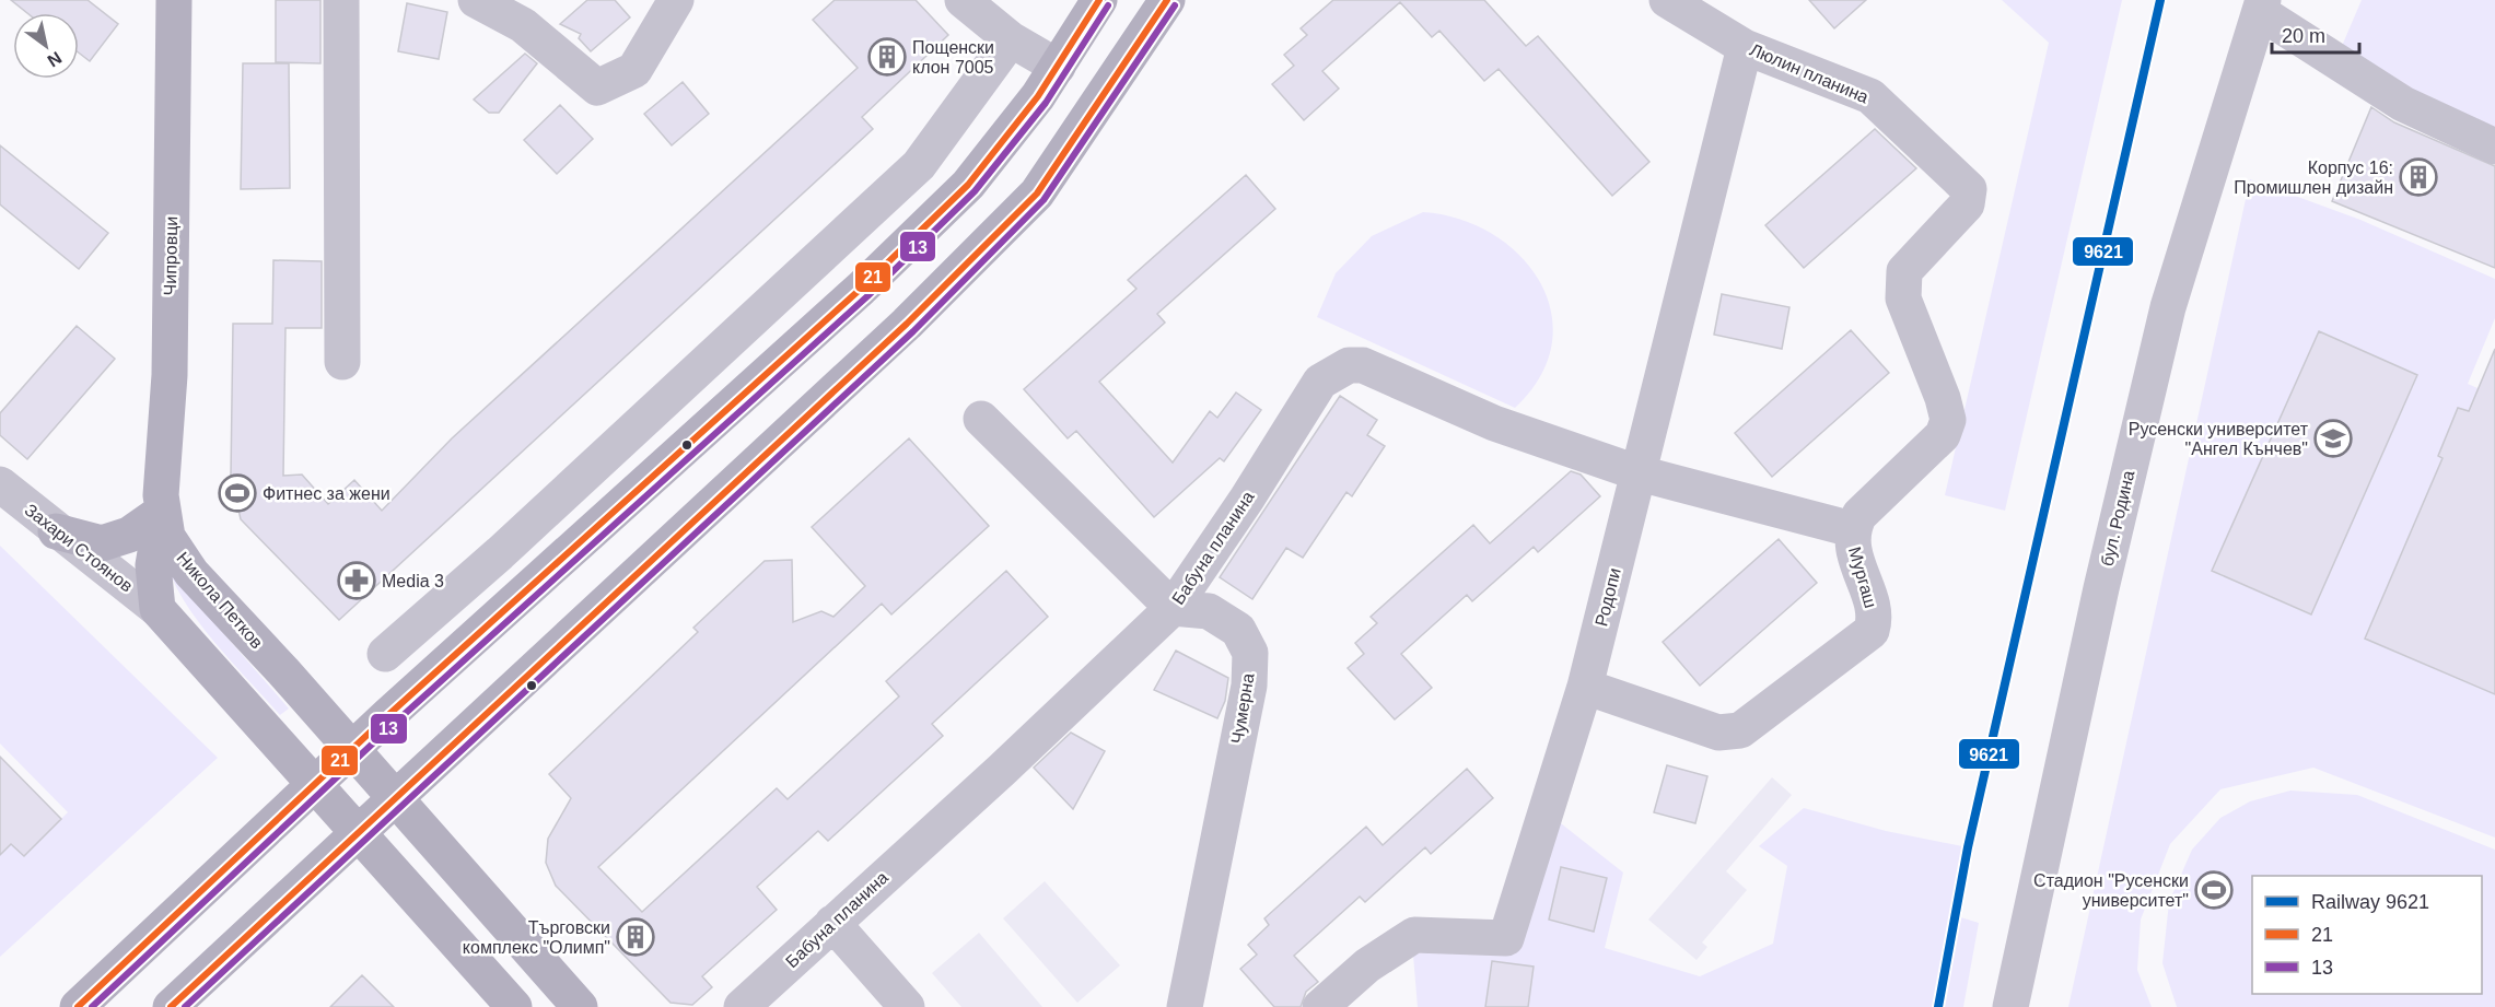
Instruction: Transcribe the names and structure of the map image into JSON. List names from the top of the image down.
{
  "streets": {
    "main road": ["Чипровци", "Никола Петков"],
    "street": [
      "Люлин планина",
      "бул. Родина",
      "Захари Стоянов",
      "Бабуна планина",
      "Мургаш",
      "Родопи",
      "Чумерна"
    ]
  },
  "crossings": [
    ["Люлин планина", "Мургаш"],
    ["Люлин планина", "Родопи"],
    ["Чипровци", "Никола Петков"],
    ["Захари Стоянов", "Никола Петков"],
    ["Бабуна планина", "Мургаш"],
    ["Бабуна планина", "Родопи"],
    ["Бабуна планина", "Чумерна"],
    ["Мургаш", "Родопи"]
  ],
  "places": {
    "building": ["Пощенски клон 7005", "Корпус 16: Промишлен дизайн", "Търговски комплекс \"Олимп\""],
    "school or university": ["Русенски университет \"Ангел Кънчев\""],
    "sports": ["Фитнес за жени", "Стадион \"Русенски университет\""],
    "pharmacy": ["Media 3"]
  },
  "lines": ["rail line 9621", "transit line 21", "transit line 13"],
  "legend": ["Railway 9621", "21", "13"],
  "scale_bar": "20 m",
  "north": "bottom right"
}
